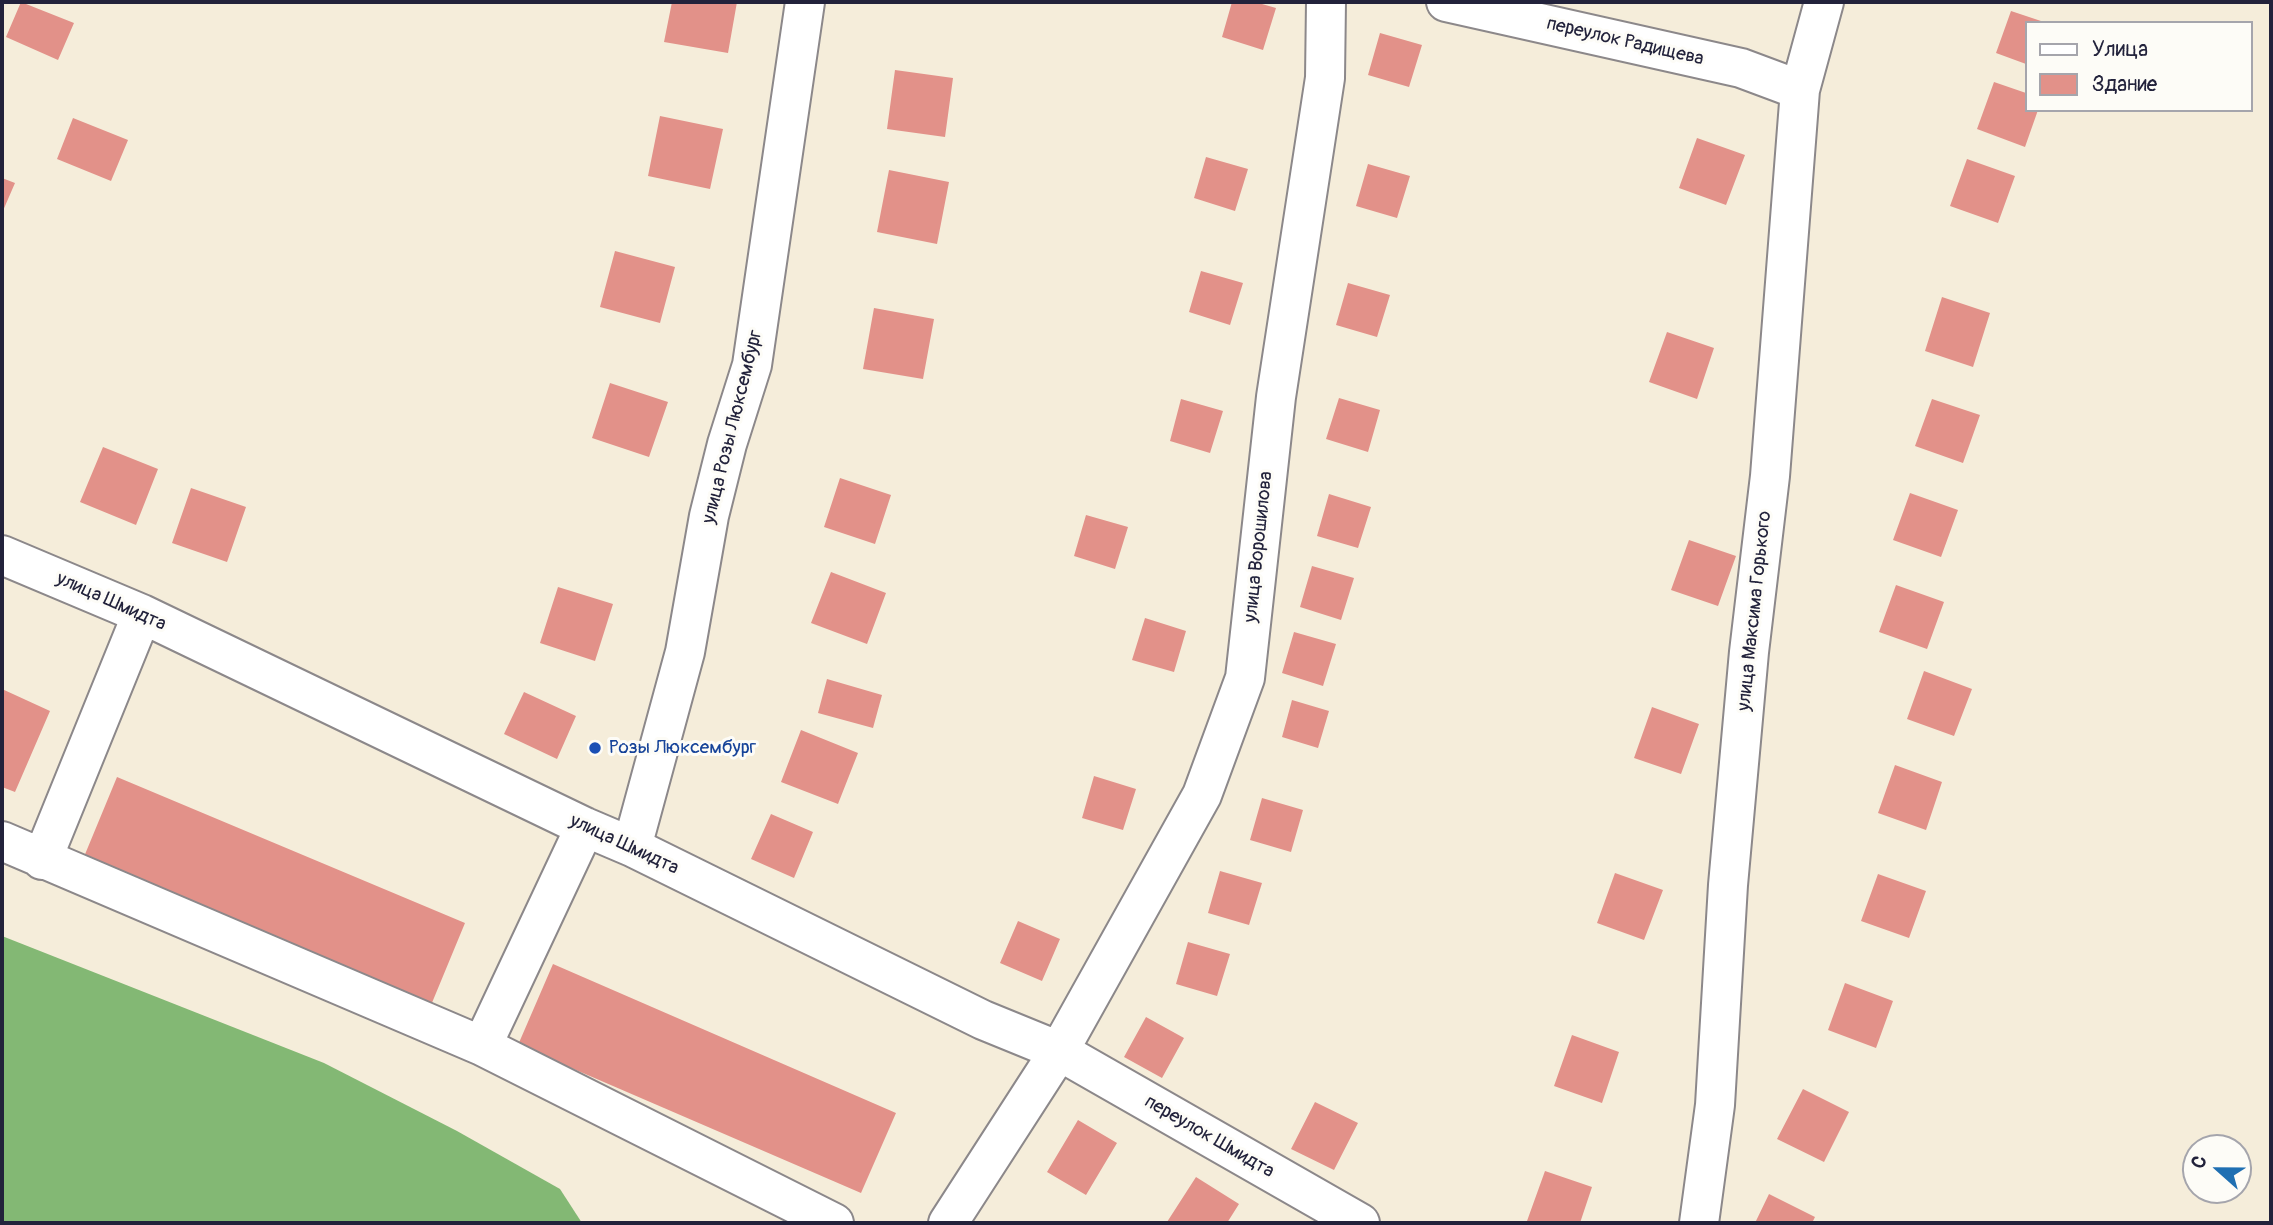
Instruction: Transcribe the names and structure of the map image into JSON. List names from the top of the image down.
{
  "streets": {
    "street": [
      "переулок Радищева",
      "улица Розы Люксембург",
      "улица Ворошилова",
      "улица Шмидта",
      "улица Максима Горького",
      "переулок Шмидта"
    ]
  },
  "crossings": [
    ["переулок Радищева", "улица Максима Горького"],
    ["улица Розы Люксембург", "улица Шмидта"],
    ["улица Ворошилова", "улица Шмидта"],
    ["улица Ворошилова", "переулок Шмидта"],
    ["улица Шмидта", "переулок Шмидта"]
  ],
  "places": ["Розы Люксембург"],
  "legend": ["Улица", "Здание"],
  "north": "left"
}
